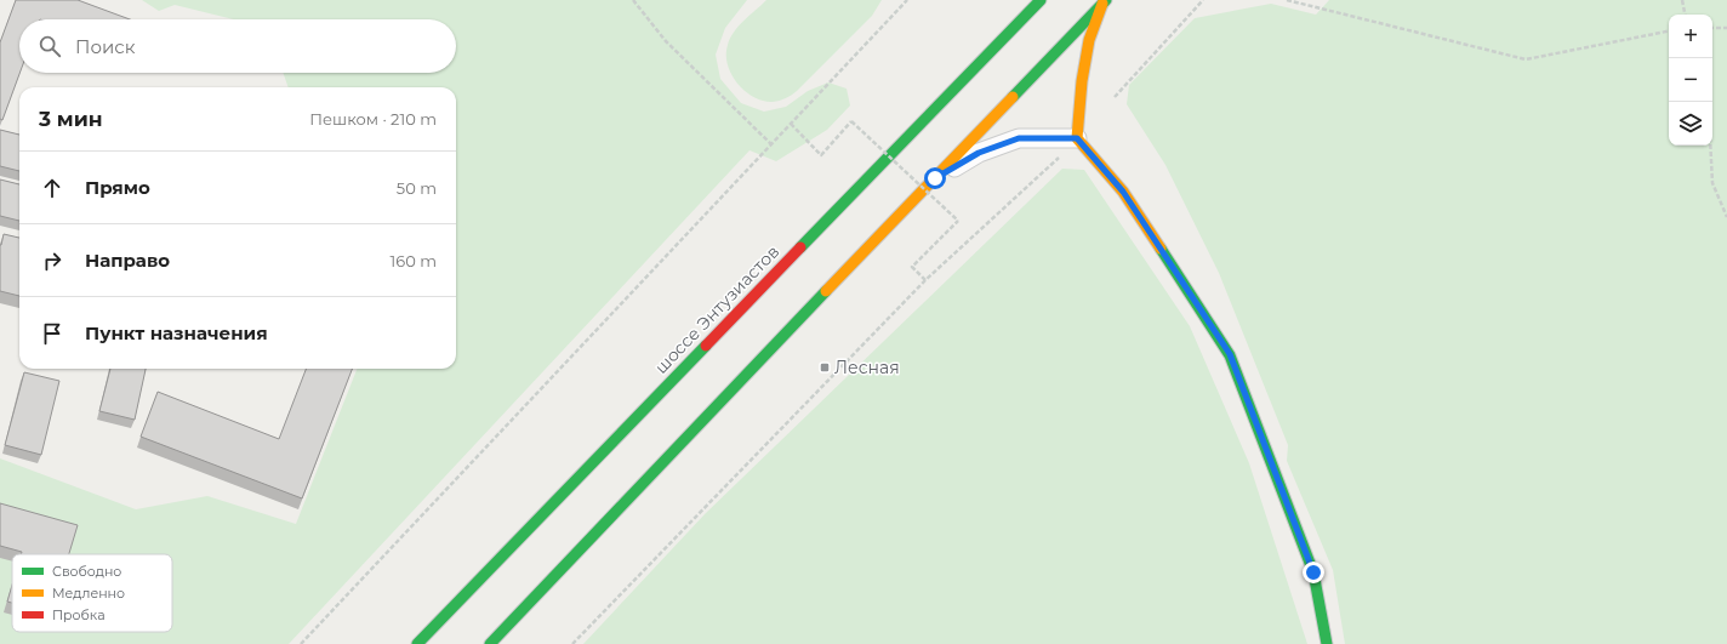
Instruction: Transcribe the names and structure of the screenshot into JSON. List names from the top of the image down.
{
  "streets": {
    "main road": ["шоссе Энтузиастов"]
  },
  "places": {
    "transit": ["Лесная"]
  },
  "legend": ["Свободно", "Медленно", "Пробка"],
  "page": {
    "map_buttons": ["+", "−"],
    "search": "Поиск",
    "heading": ["3 мин", "Пешком · 210 m"],
    "list": [
      ["Прямо", "50 m"],
      ["Направо", "160 m"],
      "Пункт назначения"
    ]
  }
}
